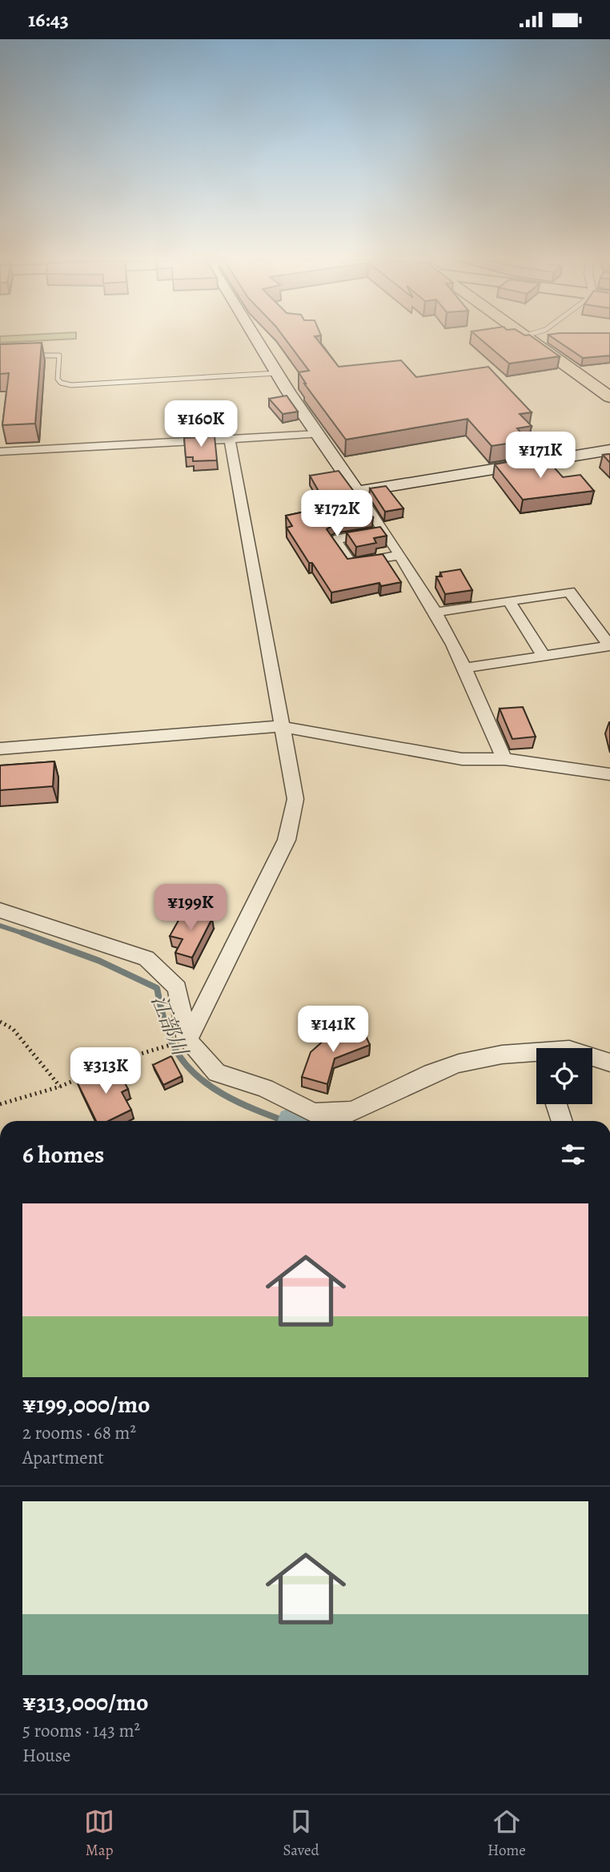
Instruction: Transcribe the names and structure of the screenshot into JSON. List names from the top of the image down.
{
  "water": ["江部川"],
  "page": {
    "status": "16:43",
    "price": [
      "¥160K",
      "¥171K",
      "¥172K",
      "¥199K",
      "¥141K",
      "¥313K"
    ],
    "heading": "6 homes",
    "list": [
      {
        "name": "¥199,000/mo",
        "note": "2 rooms · 68 m² · Apartment"
      },
      {
        "name": "¥313,000/mo",
        "note": "5 rooms · 143 m² · House"
      }
    ],
    "tabs": ["Map", "Saved", "Home"]
  }
}
